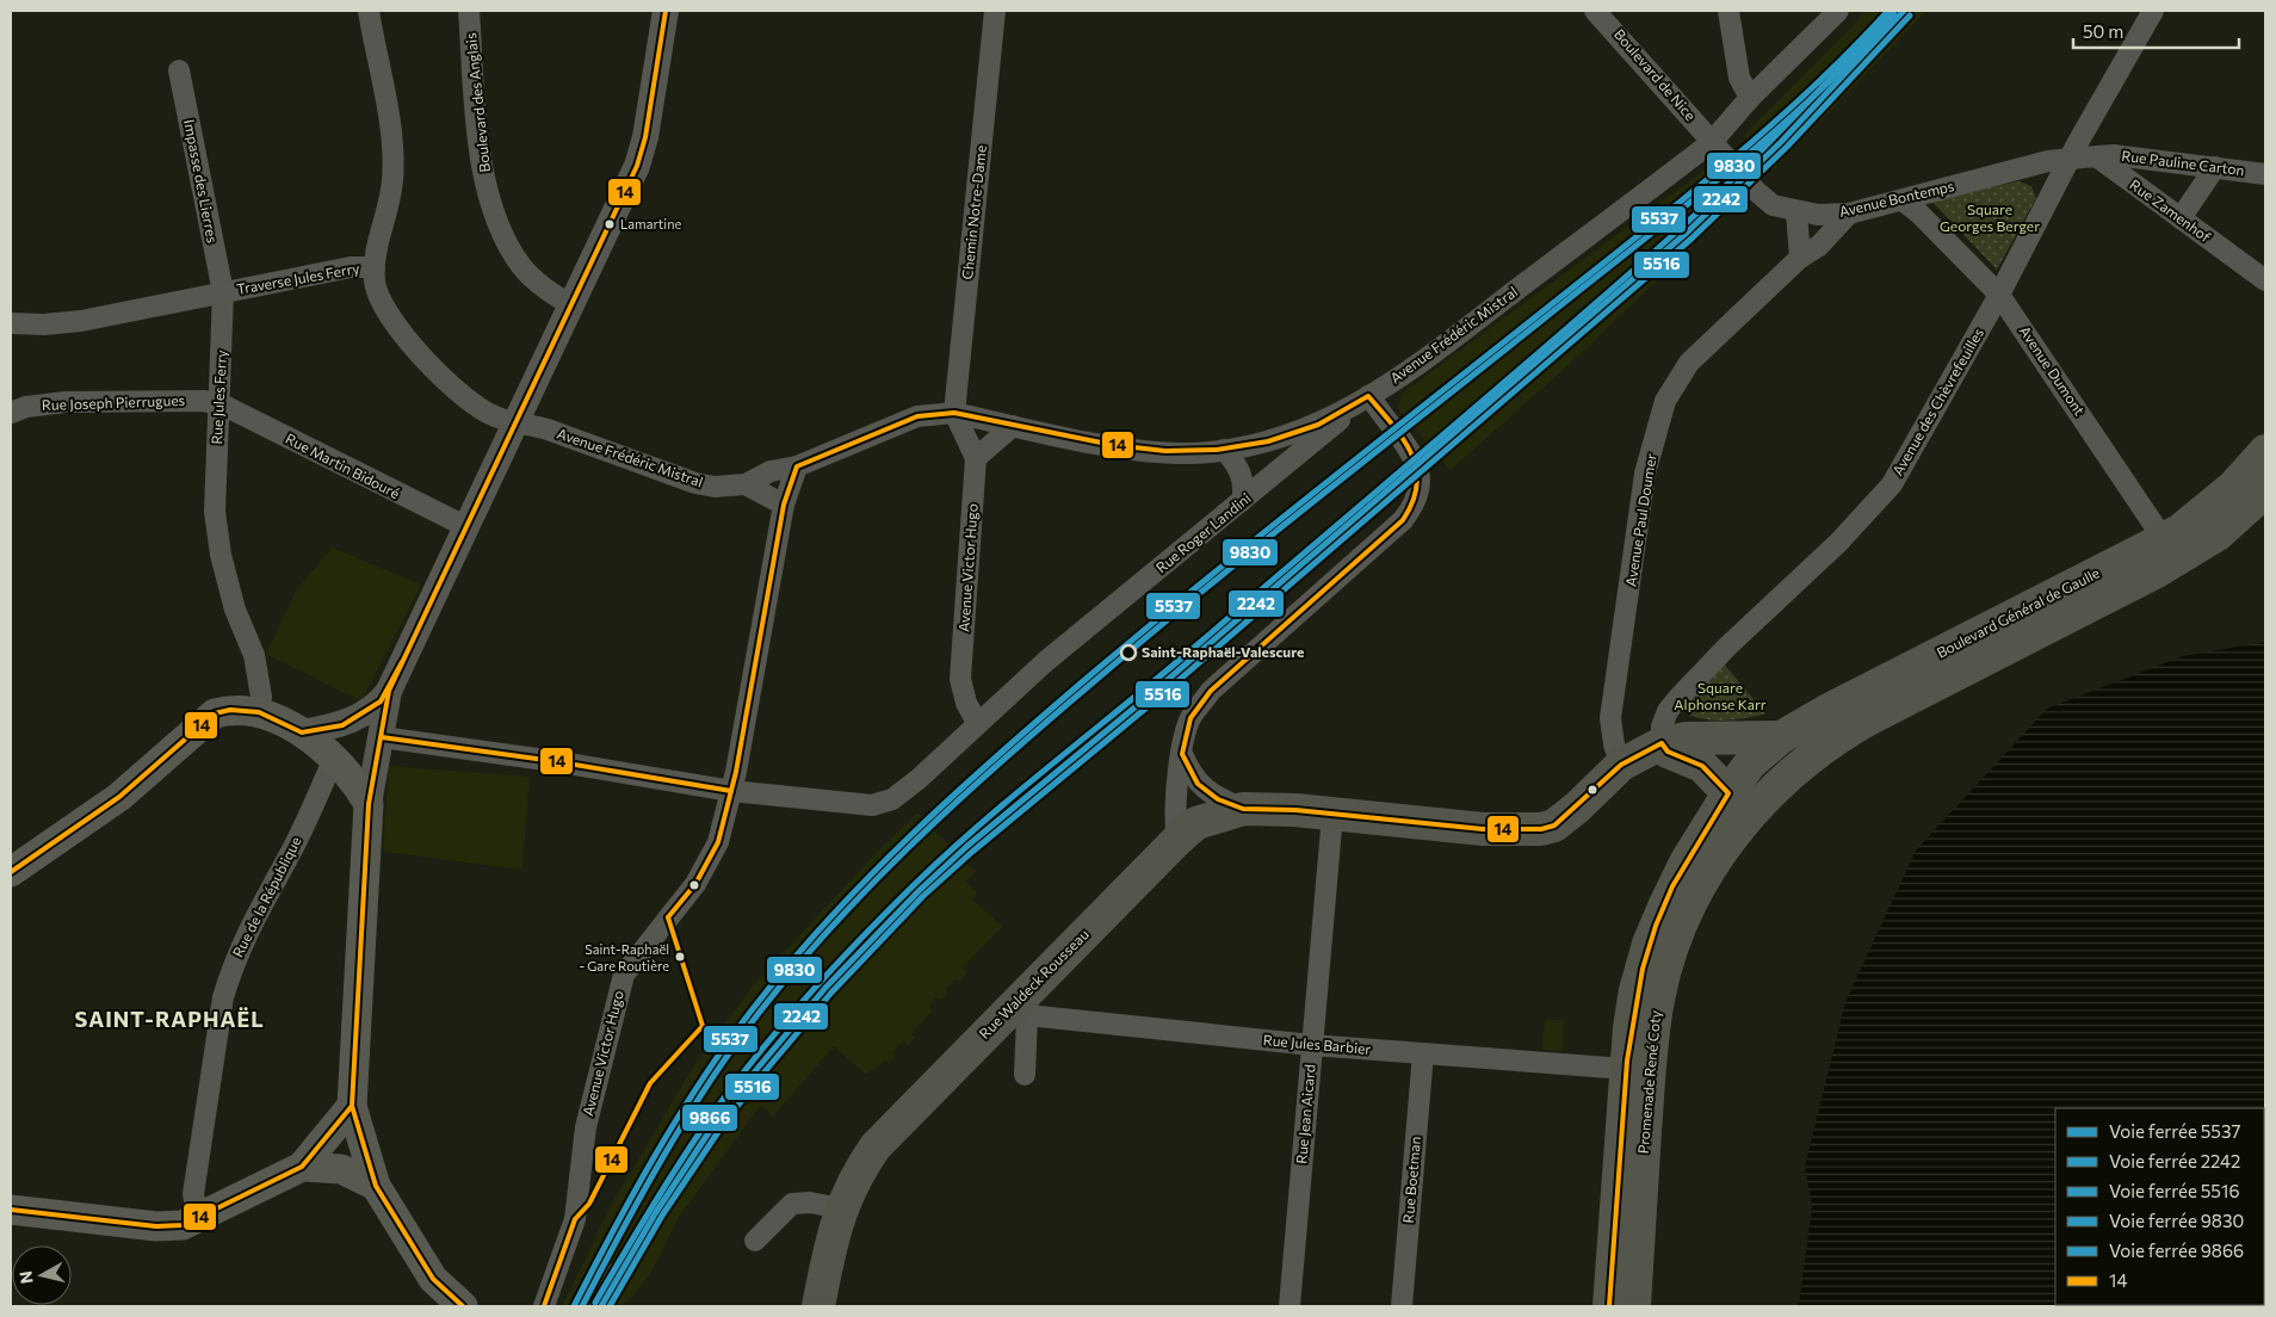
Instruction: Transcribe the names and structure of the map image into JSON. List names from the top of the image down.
{
  "streets": {
    "main road": ["Boulevard Général de Gaulle", "Rue Waldeck Rousseau", "Promenade René Coty"],
    "street": [
      "Boulevard de Nice",
      "Boulevard des Anglais",
      "Rue Pauline Carton",
      "Impasse des Lierres",
      "Avenue Bontemps",
      "Rue Zamenhof",
      "Chemin Notre-Dame",
      "Traverse Jules Ferry",
      "Avenue Frédéric Mistral",
      "Avenue Dumont",
      "Rue Jules Ferry",
      "Avenue des Chèvrefeuilles",
      "Rue Joseph Pierrugues",
      "Rue Martin Bidouré",
      "Avenue Paul Doumer",
      "Rue Roger Landini",
      "Avenue Victor Hugo",
      "Rue de la République",
      "Rue Jules Barbier",
      "Rue Jean Aicard",
      "Rue Boetman"
    ]
  },
  "crossings": [
    ["Boulevard de Nice", "Avenue Bontemps"],
    ["Boulevard de Nice", "Avenue Frédéric Mistral"],
    ["Rue Pauline Carton", "Rue Zamenhof"],
    ["Impasse des Lierres", "Traverse Jules Ferry"],
    ["Impasse des Lierres", "Rue Jules Ferry"],
    ["Avenue Bontemps", "Avenue Frédéric Mistral"],
    ["Avenue Bontemps", "Avenue Dumont"],
    ["Avenue Bontemps", "Avenue des Chèvrefeuilles"],
    ["Avenue Bontemps", "Avenue Paul Doumer"],
    ["Chemin Notre-Dame", "Avenue Frédéric Mistral"],
    ["Traverse Jules Ferry", "Avenue Frédéric Mistral"],
    ["Traverse Jules Ferry", "Rue Jules Ferry"],
    ["Avenue Frédéric Mistral", "Rue Roger Landini"],
    ["Avenue Frédéric Mistral", "Avenue Victor Hugo"],
    ["Avenue Dumont", "Avenue des Chèvrefeuilles"],
    ["Avenue Dumont", "Boulevard Général de Gaulle"],
    ["Rue Jules Ferry", "Rue Joseph Pierrugues"],
    ["Rue Jules Ferry", "Rue Martin Bidouré"],
    ["Avenue des Chèvrefeuilles", "Rue Waldeck Rousseau"],
    ["Rue Joseph Pierrugues", "Rue Martin Bidouré"],
    ["Avenue Paul Doumer", "Rue Waldeck Rousseau"],
    ["Rue Roger Landini", "Avenue Victor Hugo"],
    ["Boulevard Général de Gaulle", "Rue Waldeck Rousseau"],
    ["Boulevard Général de Gaulle", "Promenade René Coty"],
    ["Rue Waldeck Rousseau", "Rue Jules Barbier"],
    ["Rue Waldeck Rousseau", "Promenade René Coty"],
    ["Rue Waldeck Rousseau", "Rue Jean Aicard"],
    ["Rue Jules Barbier", "Promenade René Coty"],
    ["Rue Jules Barbier", "Rue Jean Aicard"],
    ["Rue Jules Barbier", "Rue Boetman"]
  ],
  "districts": ["SAINT-RAPHAËL"],
  "parks": ["Square Georges Berger", "Square Alphonse Karr"],
  "places": ["Lamartine", "Saint-Raphaël-Valescure", "Saint-Raphaël - Gare Routière"],
  "lines": [
    "rail line 5537",
    "rail line 2242",
    "rail line 9866",
    "transit line 14",
    "rail line 5516",
    "rail line 9830"
  ],
  "legend": [
    "Voie ferrée 5537",
    "Voie ferrée 2242",
    "Voie ferrée 5516",
    "Voie ferrée 9830",
    "Voie ferrée 9866",
    "14"
  ],
  "scale_bar": "50 m",
  "north": "left"
}
